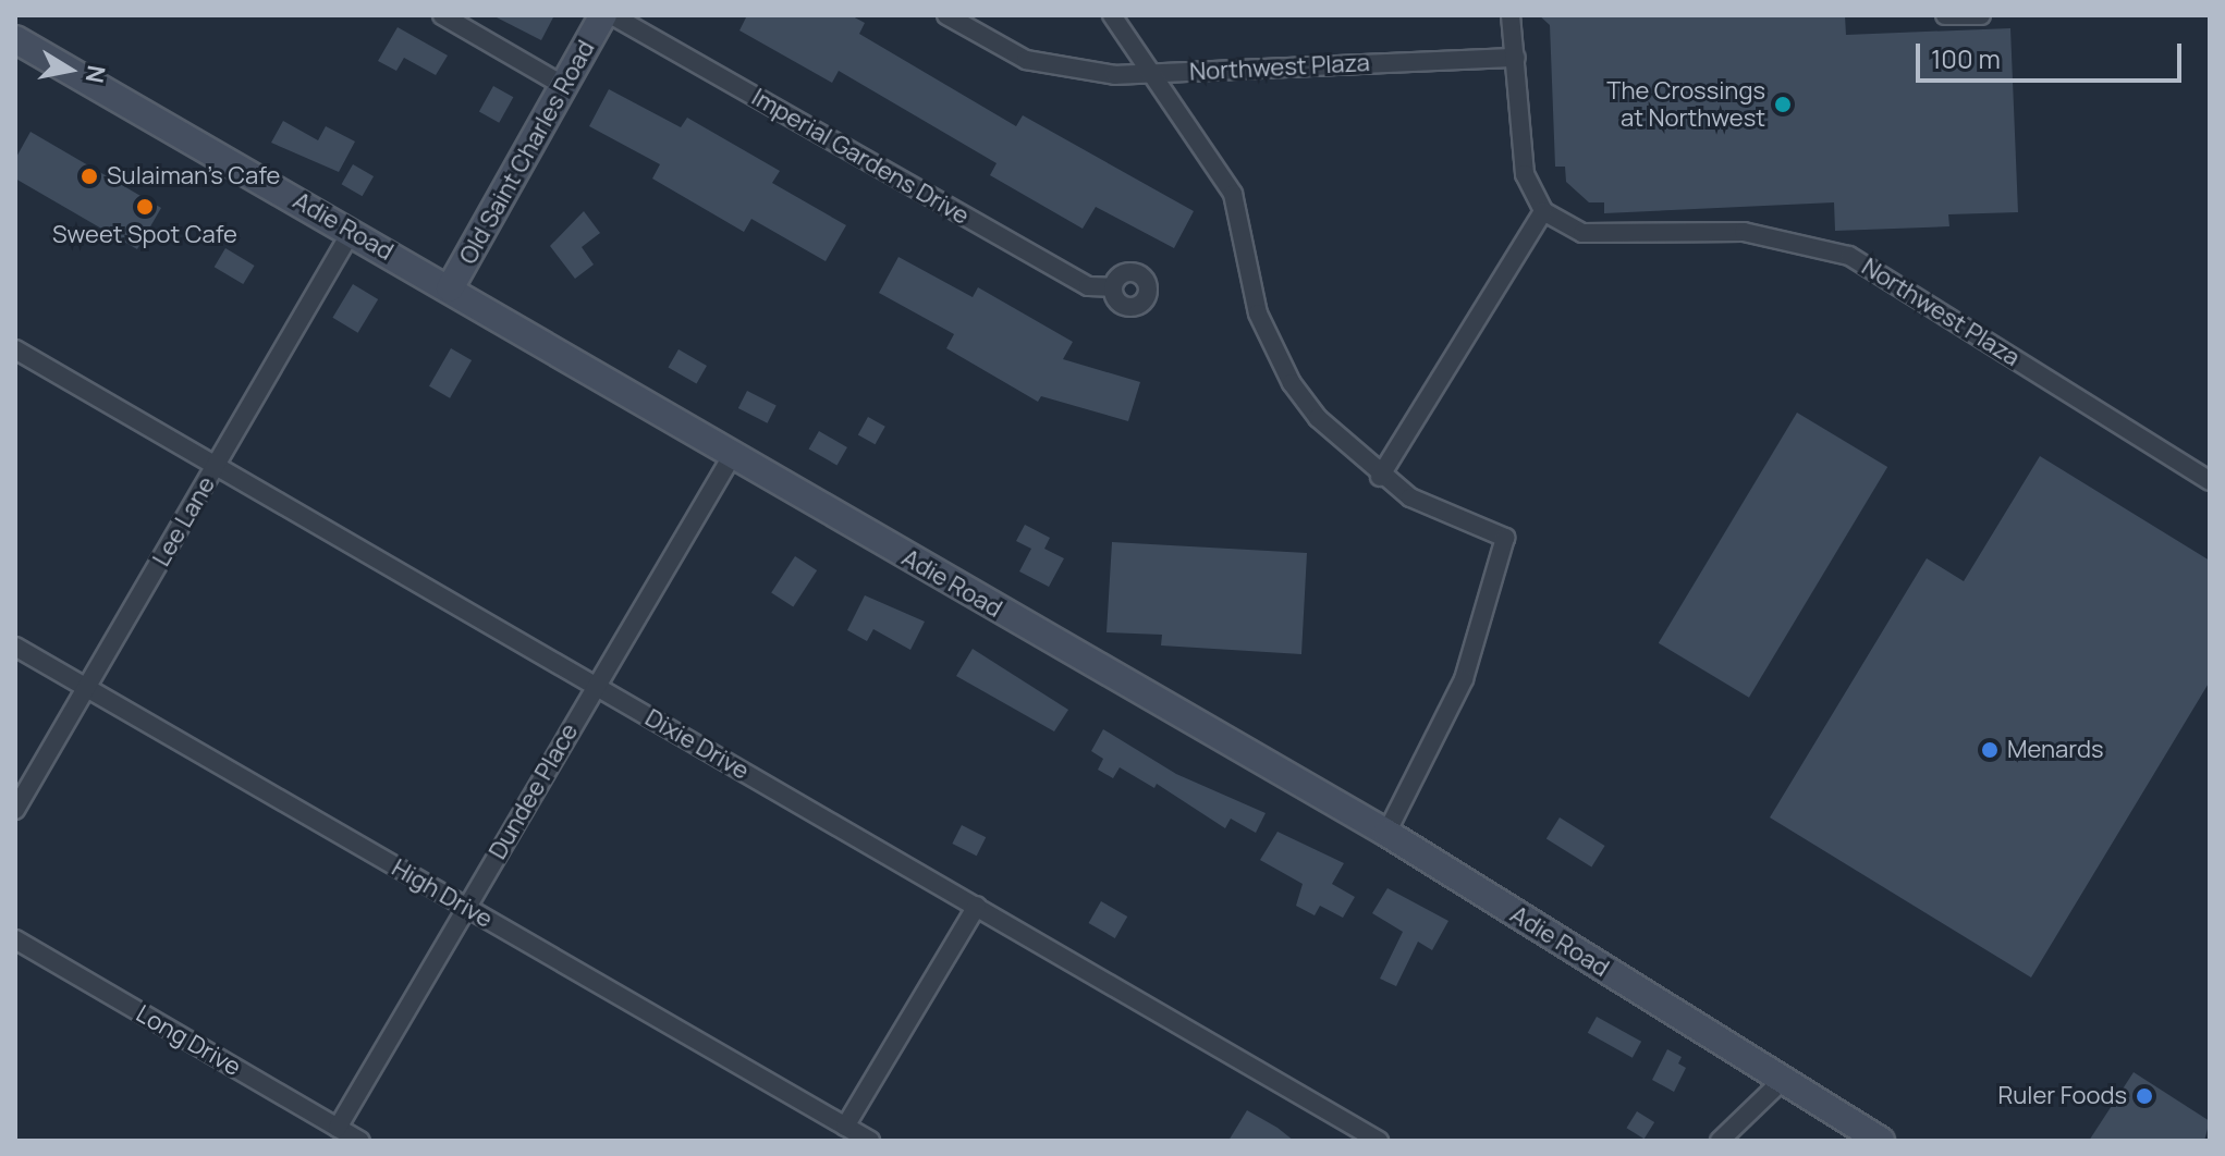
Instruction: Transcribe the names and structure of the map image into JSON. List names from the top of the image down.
{
  "streets": {
    "street": [
      "Northwest Plaza",
      "Old Saint Charles Road",
      "Imperial Gardens Drive",
      "Adie Road",
      "Lee Lane",
      "Dixie Drive",
      "Dundee Place",
      "High Drive",
      "Long Drive"
    ]
  },
  "crossings": [
    ["Northwest Plaza", "Adie Road"],
    ["Old Saint Charles Road", "Adie Road"],
    ["Adie Road", "Lee Lane"],
    ["Adie Road", "Dundee Place"],
    ["Lee Lane", "Dixie Drive"],
    ["Lee Lane", "High Drive"],
    ["Dixie Drive", "Dundee Place"],
    ["Dundee Place", "High Drive"],
    ["Dundee Place", "Long Drive"]
  ],
  "places": [
    "The Crossings at Northwest",
    "Sulaiman's Cafe",
    "Sweet Spot Cafe",
    "Menards",
    "Ruler Foods"
  ],
  "scale_bar": "100 m",
  "north": "right"
}
